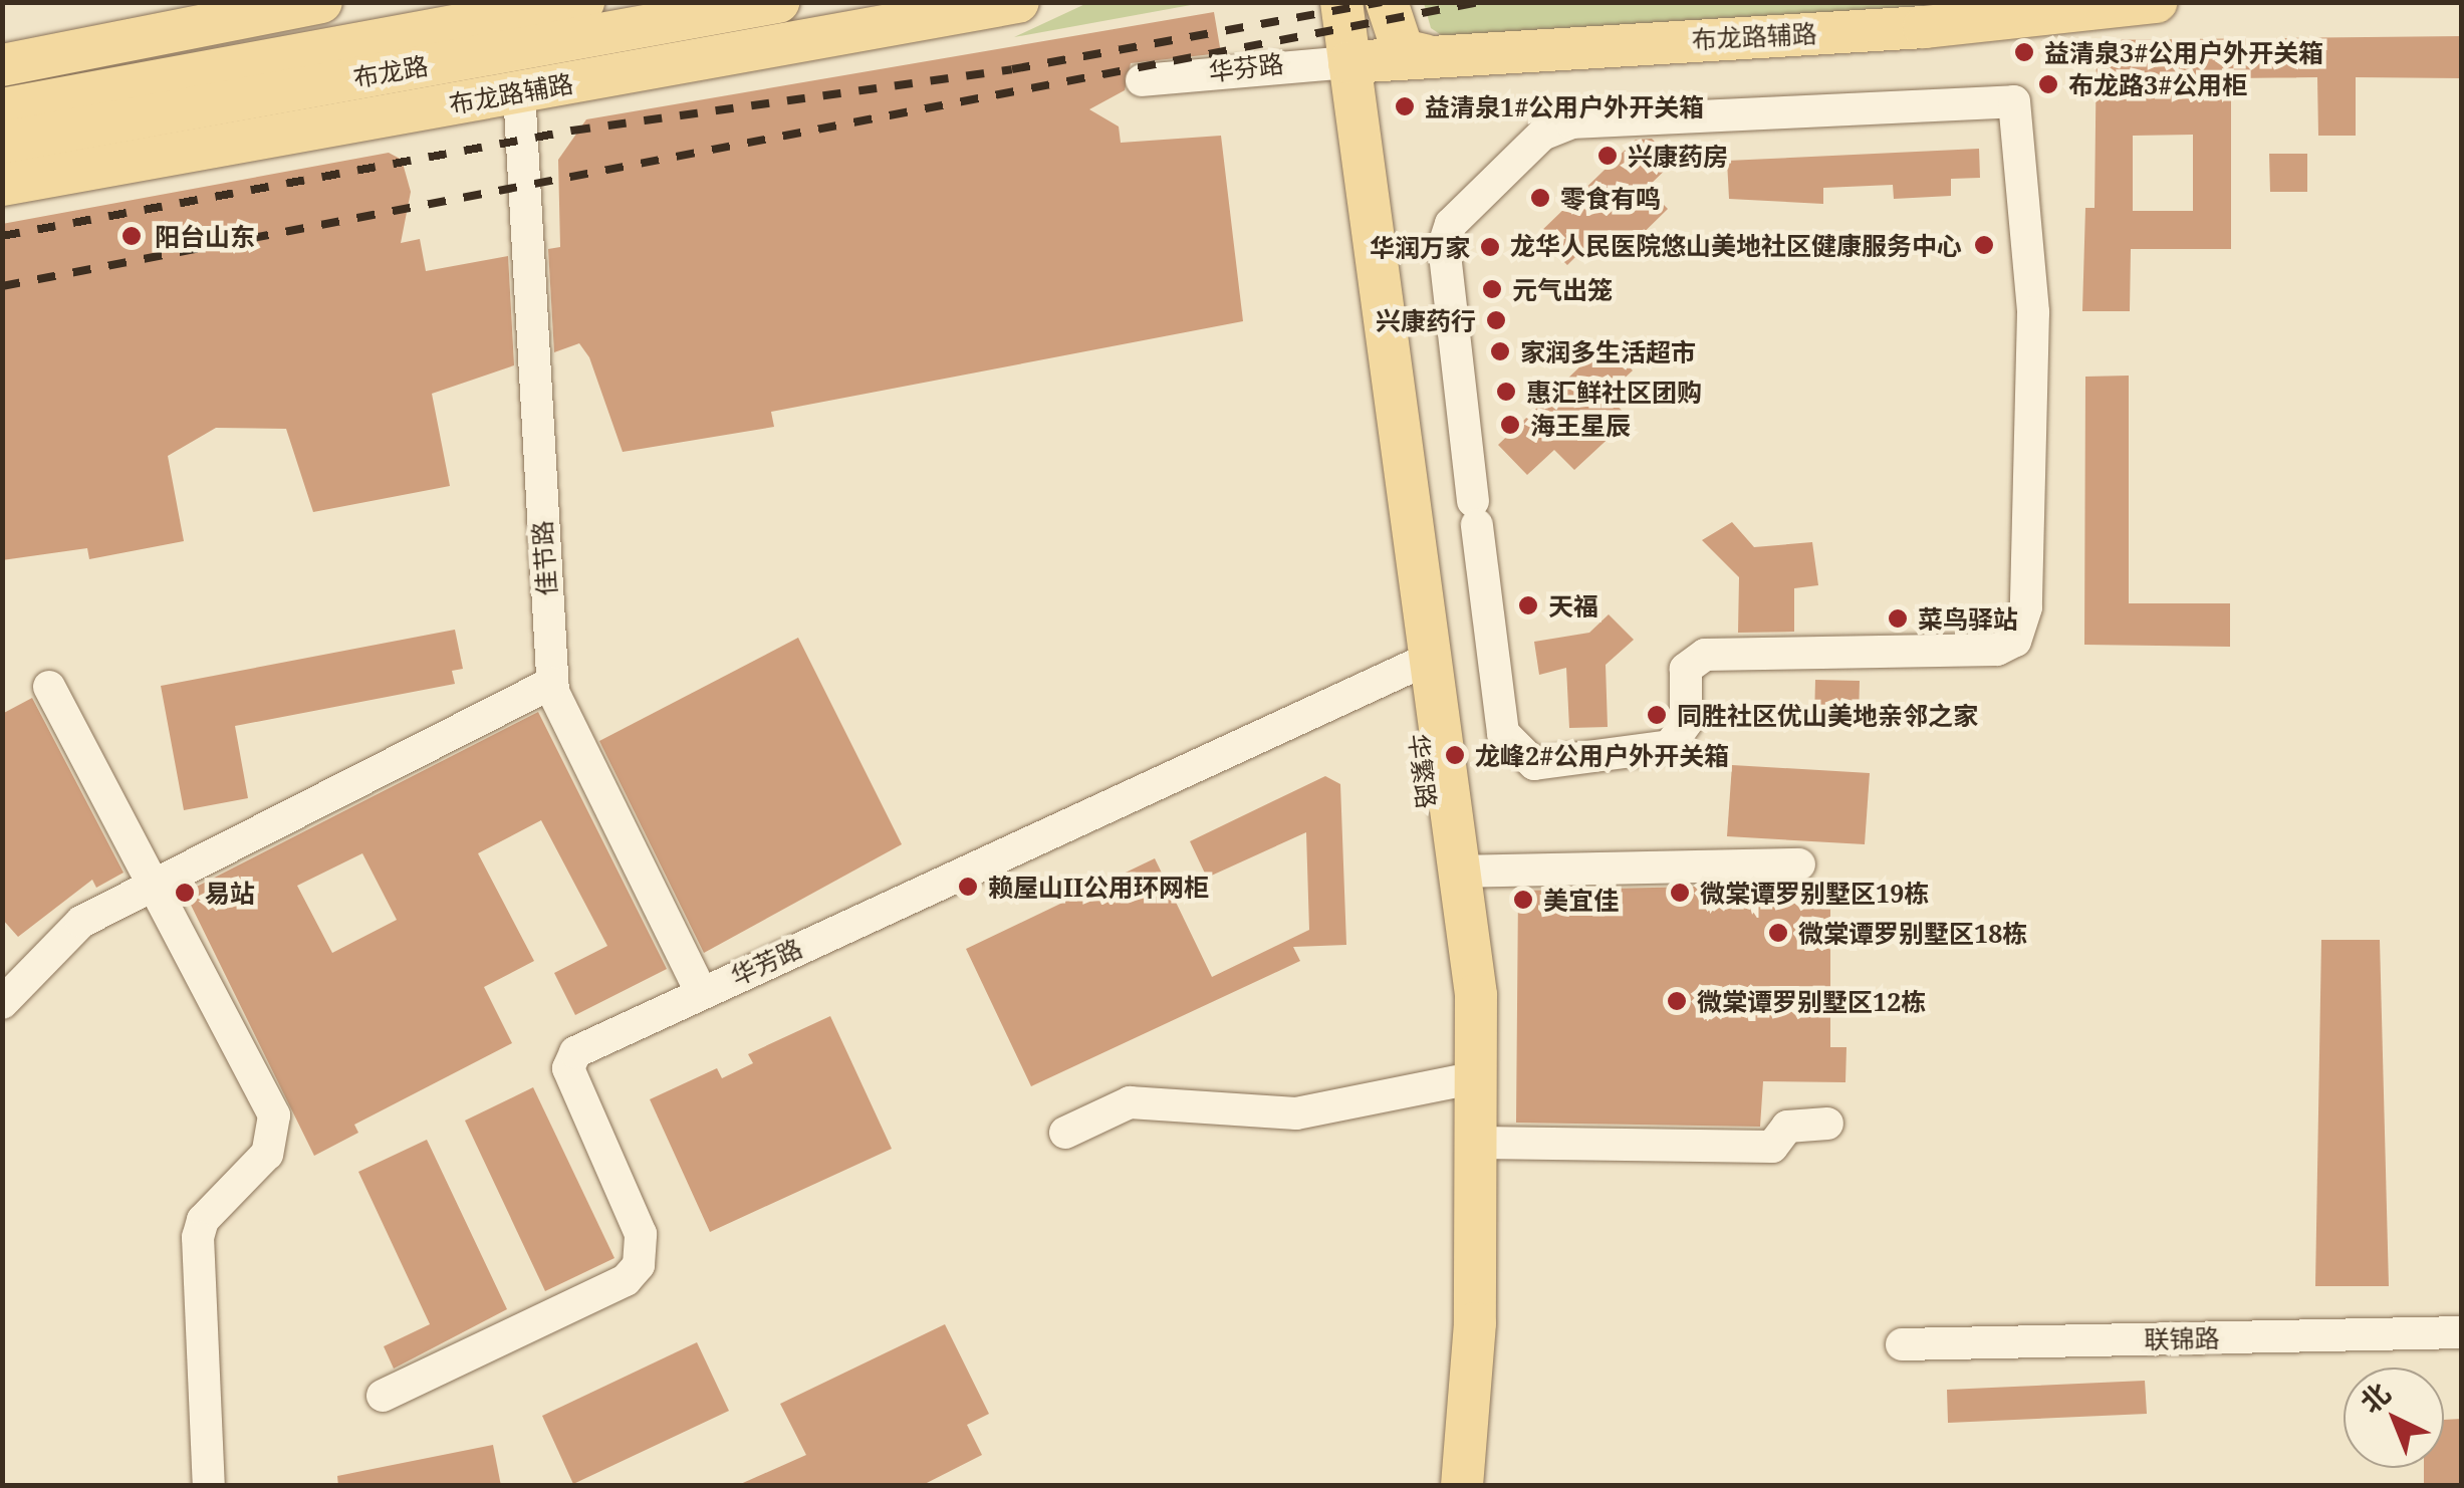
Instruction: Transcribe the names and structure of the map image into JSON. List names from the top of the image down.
{
  "streets": {
    "main road": ["布龙路辅路", "布龙路", "华繁路"],
    "street": [
      "华芬路",
      "佳节路",
      "华芳路",
      "联锦路"
    ]
  },
  "crossings": [
    ["布龙路辅路", "华芬路"],
    ["布龙路辅路", "佳节路"],
    ["布龙路辅路", "华繁路"],
    ["华芬路", "华繁路"],
    ["佳节路", "华芳路"],
    ["华繁路", "华芳路"]
  ],
  "places": [
    "益清泉3#公用户外开关箱",
    "布龙路3#公用柜",
    "益清泉1#公用户外开关箱",
    "兴康药房",
    "零食有鸣",
    "阳台山东",
    "龙华人民医院悠山美地社区健康服务中心",
    "华润万家",
    "元气出笼",
    "兴康药行",
    "家润多生活超市",
    "惠汇鲜社区团购",
    "海王星辰",
    "天福",
    "菜鸟驿站",
    "同胜社区优山美地亲邻之家",
    "龙峰2#公用户外开关箱",
    "赖屋山II公用环网柜",
    "易站",
    "微棠谭罗别墅区19栋",
    "美宜佳",
    "微棠谭罗别墅区18栋",
    "微棠谭罗别墅区12栋"
  ],
  "north": "top left"
}
